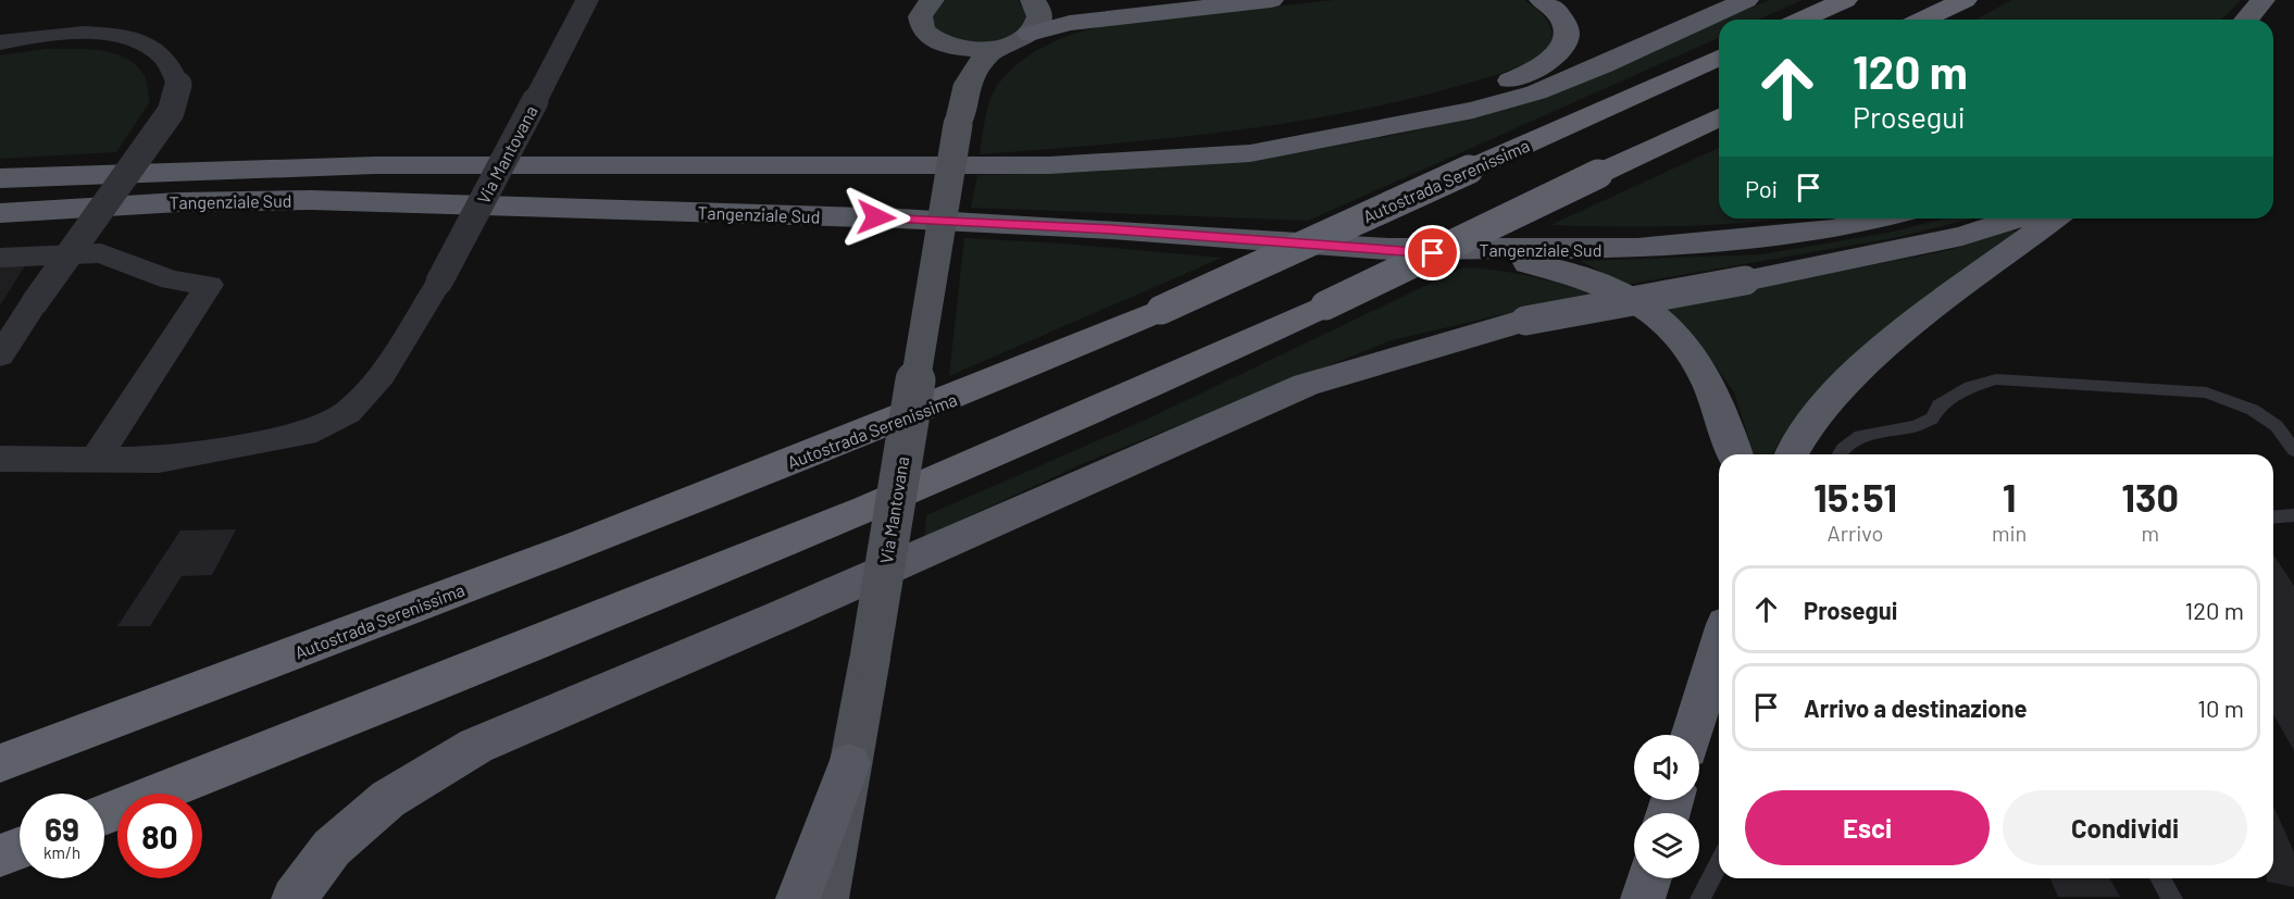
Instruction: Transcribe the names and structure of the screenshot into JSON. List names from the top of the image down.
{
  "streets": {
    "highway": ["Autostrada Serenissima", "Tangenziale Sud"],
    "main road": ["Via Mantovana"]
  },
  "page": {
    "turn": ["120 m", "Prosegui"],
    "then": "Poi",
    "eta": [
      "15:51",
      "Arrivo",
      "1",
      "min",
      "130",
      "m"
    ],
    "list": [
      {
        "name": "Prosegui",
        "value": "120 m"
      },
      {
        "name": "Arrivo a destinazione",
        "value": "10 m"
      }
    ],
    "buttons": ["Esci", "Condividi"],
    "speed": "69 km/h",
    "limit": "80"
  }
}
